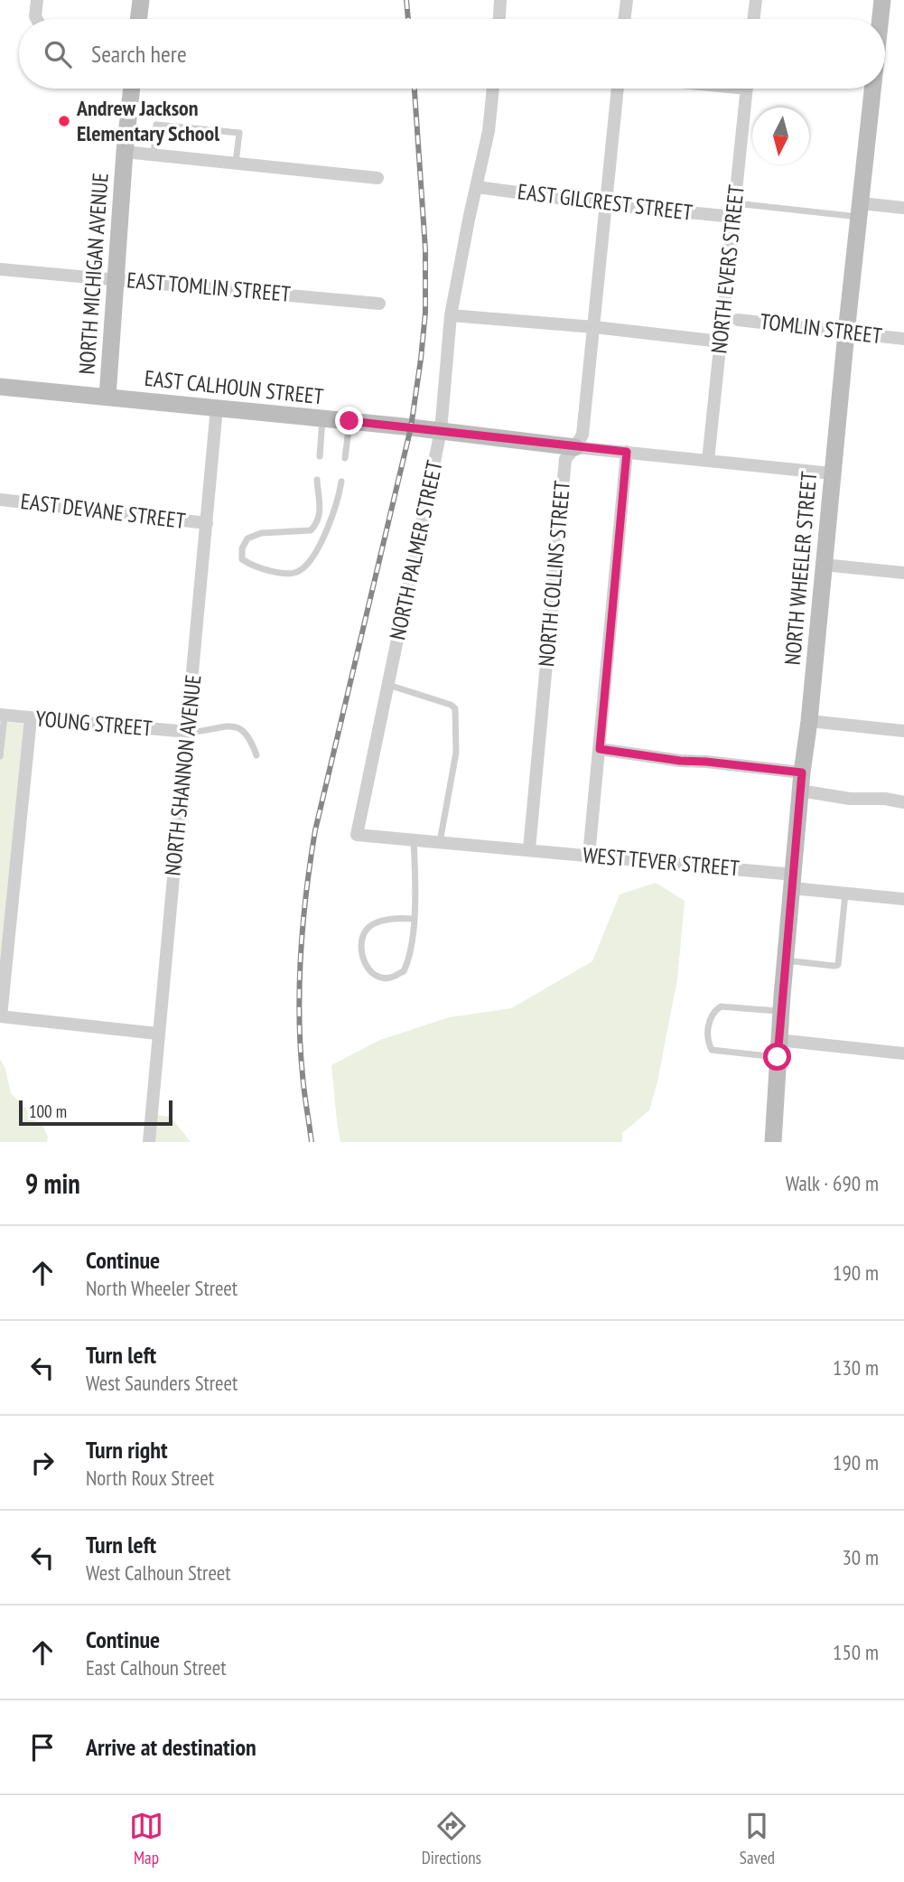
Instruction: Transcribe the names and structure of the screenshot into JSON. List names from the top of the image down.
{
  "streets": {
    "main road": ["NORTH MICHIGAN AVENUE", "EAST CALHOUN STREET", "NORTH WHEELER STREET"],
    "street": [
      "EAST GILCREST STREET",
      "NORTH EVERS STREET",
      "EAST TOMLIN STREET",
      "TOMLIN STREET",
      "EAST DEVANE STREET",
      "NORTH PALMER STREET",
      "NORTH COLLINS STREET",
      "YOUNG STREET",
      "NORTH SHANNON AVENUE",
      "WEST TEVER STREET"
    ]
  },
  "crossings": [
    ["EAST GILCREST STREET", "NORTH EVERS STREET"],
    ["EAST GILCREST STREET", "NORTH PALMER STREET"],
    ["EAST GILCREST STREET", "NORTH COLLINS STREET"],
    ["NORTH MICHIGAN AVENUE", "EAST TOMLIN STREET"],
    ["NORTH MICHIGAN AVENUE", "EAST CALHOUN STREET"],
    ["TOMLIN STREET", "NORTH WHEELER STREET"],
    ["EAST CALHOUN STREET", "NORTH PALMER STREET"],
    ["EAST CALHOUN STREET", "NORTH COLLINS STREET"],
    ["EAST CALHOUN STREET", "NORTH SHANNON AVENUE"],
    ["EAST DEVANE STREET", "NORTH SHANNON AVENUE"],
    ["NORTH PALMER STREET", "WEST TEVER STREET"],
    ["NORTH WHEELER STREET", "WEST TEVER STREET"],
    ["NORTH COLLINS STREET", "WEST TEVER STREET"],
    ["YOUNG STREET", "NORTH SHANNON AVENUE"]
  ],
  "places": ["Andrew Jackson Elementary School"],
  "scale_bar": "100 m",
  "north": "bottom",
  "page": {
    "search": "Search here",
    "scale": "100 m",
    "heading": ["9 min", "Walk · 690 m"],
    "list": [
      ["Continue", "North Wheeler Street", "190 m"],
      ["Turn left", "West Saunders Street", "130 m"],
      ["Turn right", "North Roux Street", "190 m"],
      ["Turn left", "West Calhoun Street", "30 m"],
      ["Continue", "East Calhoun Street", "150 m"],
      "Arrive at destination"
    ],
    "nav": ["Map", "Directions", "Saved"]
  }
}
